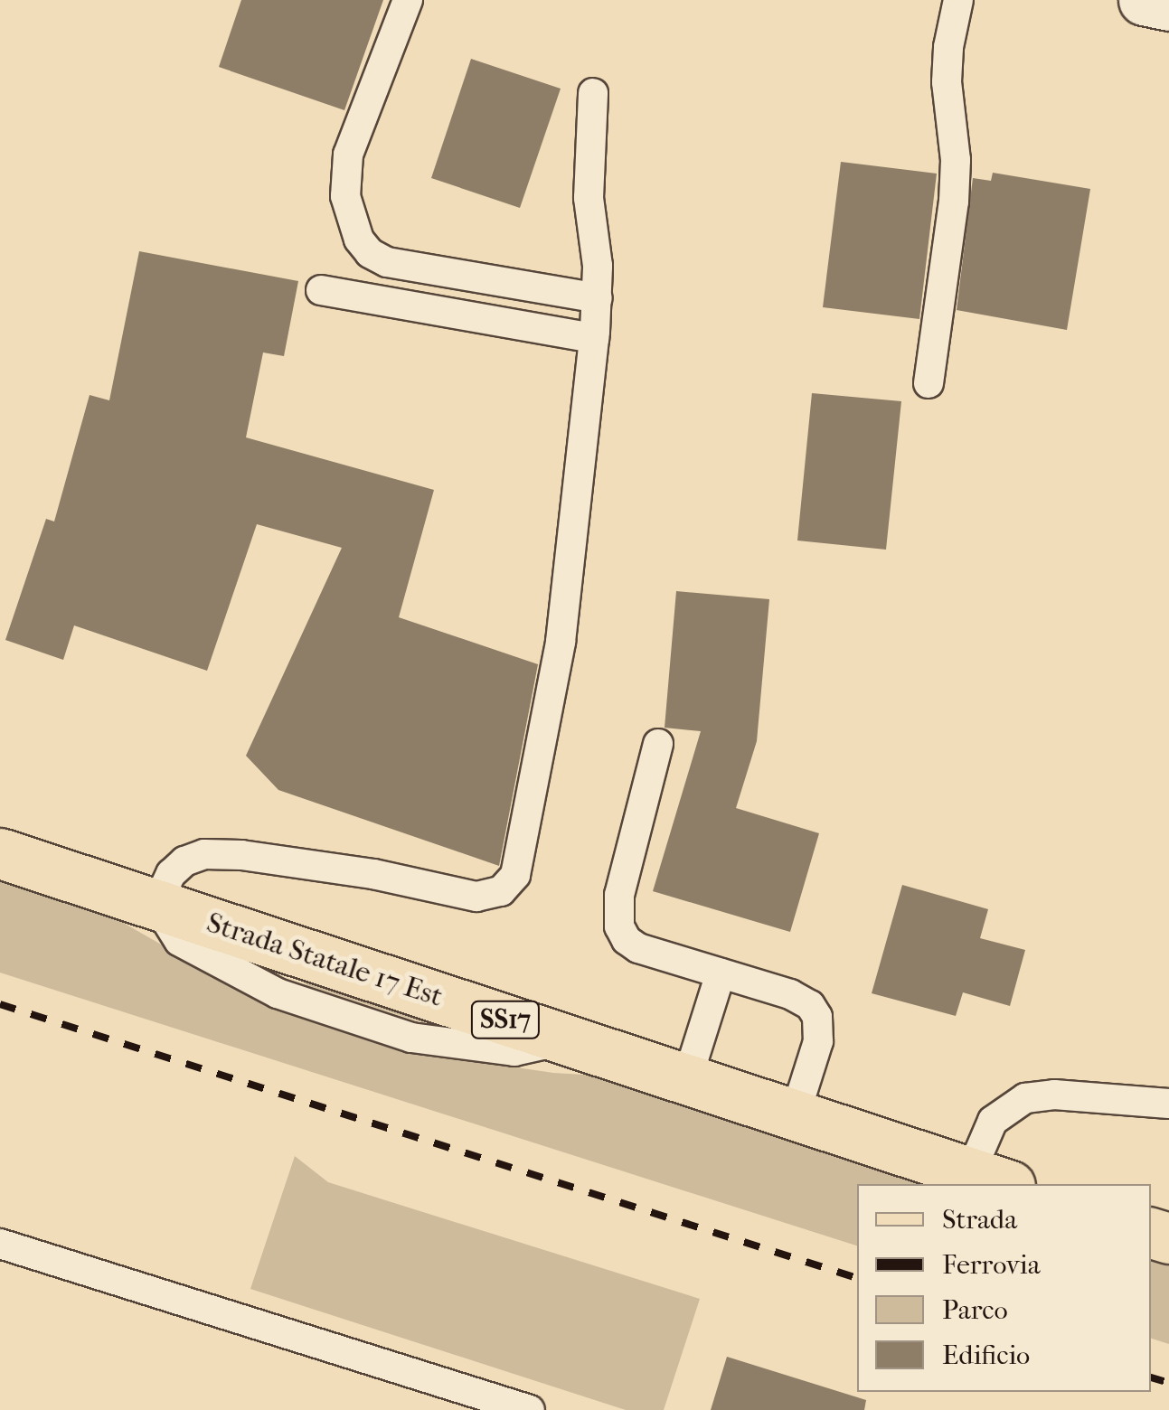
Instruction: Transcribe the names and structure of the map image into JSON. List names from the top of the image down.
{
  "streets": {
    "main road": ["Strada Statale 17 Est", "SS17"]
  },
  "legend": [
    "Strada",
    "Ferrovia",
    "Parco",
    "Edificio"
  ]
}
